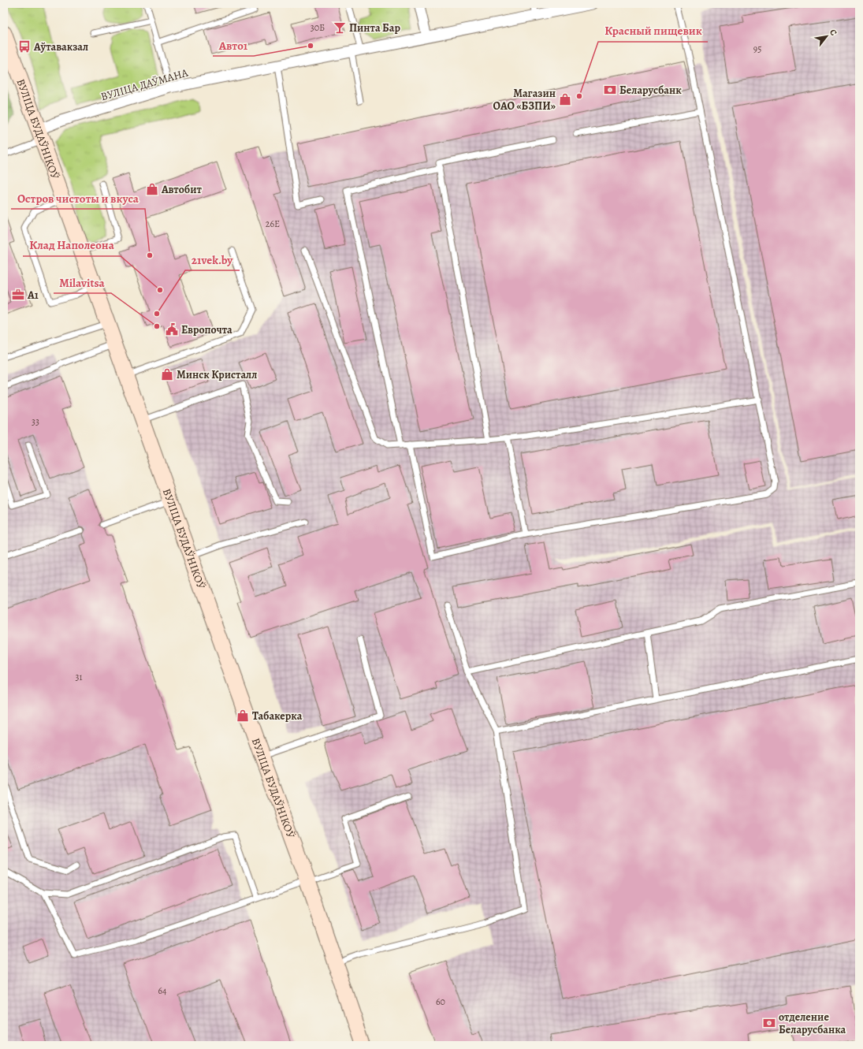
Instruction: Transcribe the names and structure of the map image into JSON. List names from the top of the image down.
{
  "streets": {
    "main road": ["ВУЛІЦА БУДАЎНІКОЎ"],
    "street": ["ВУЛІЦА ДАЎМАНА"]
  },
  "crossings": [
    ["ВУЛІЦА ДАЎМАНА", "ВУЛІЦА БУДАЎНІКОЎ"]
  ],
  "places": {
    "bar": ["Пинта Бар"],
    "other": [
      "Авто1",
      "Красный пищевик",
      "Остров чистоты и вкуса",
      "Клад Наполеона",
      "21vek.by",
      "Milavitsa"
    ],
    "bus stop": ["Аўтавакзал"],
    "bank": ["Беларусбанк", "отделение Беларусбанка"],
    "shop": [
      "Магазин ОАО «БЗПИ»",
      "Автобит",
      "Минск Кристалл",
      "Табакерка"
    ],
    "office": ["A1"],
    "public building": ["Европочта"]
  },
  "house_numbers": [
    "30Б",
    "95",
    "26Е",
    "33",
    "31",
    "64",
    "60"
  ],
  "north": "top right"
}
